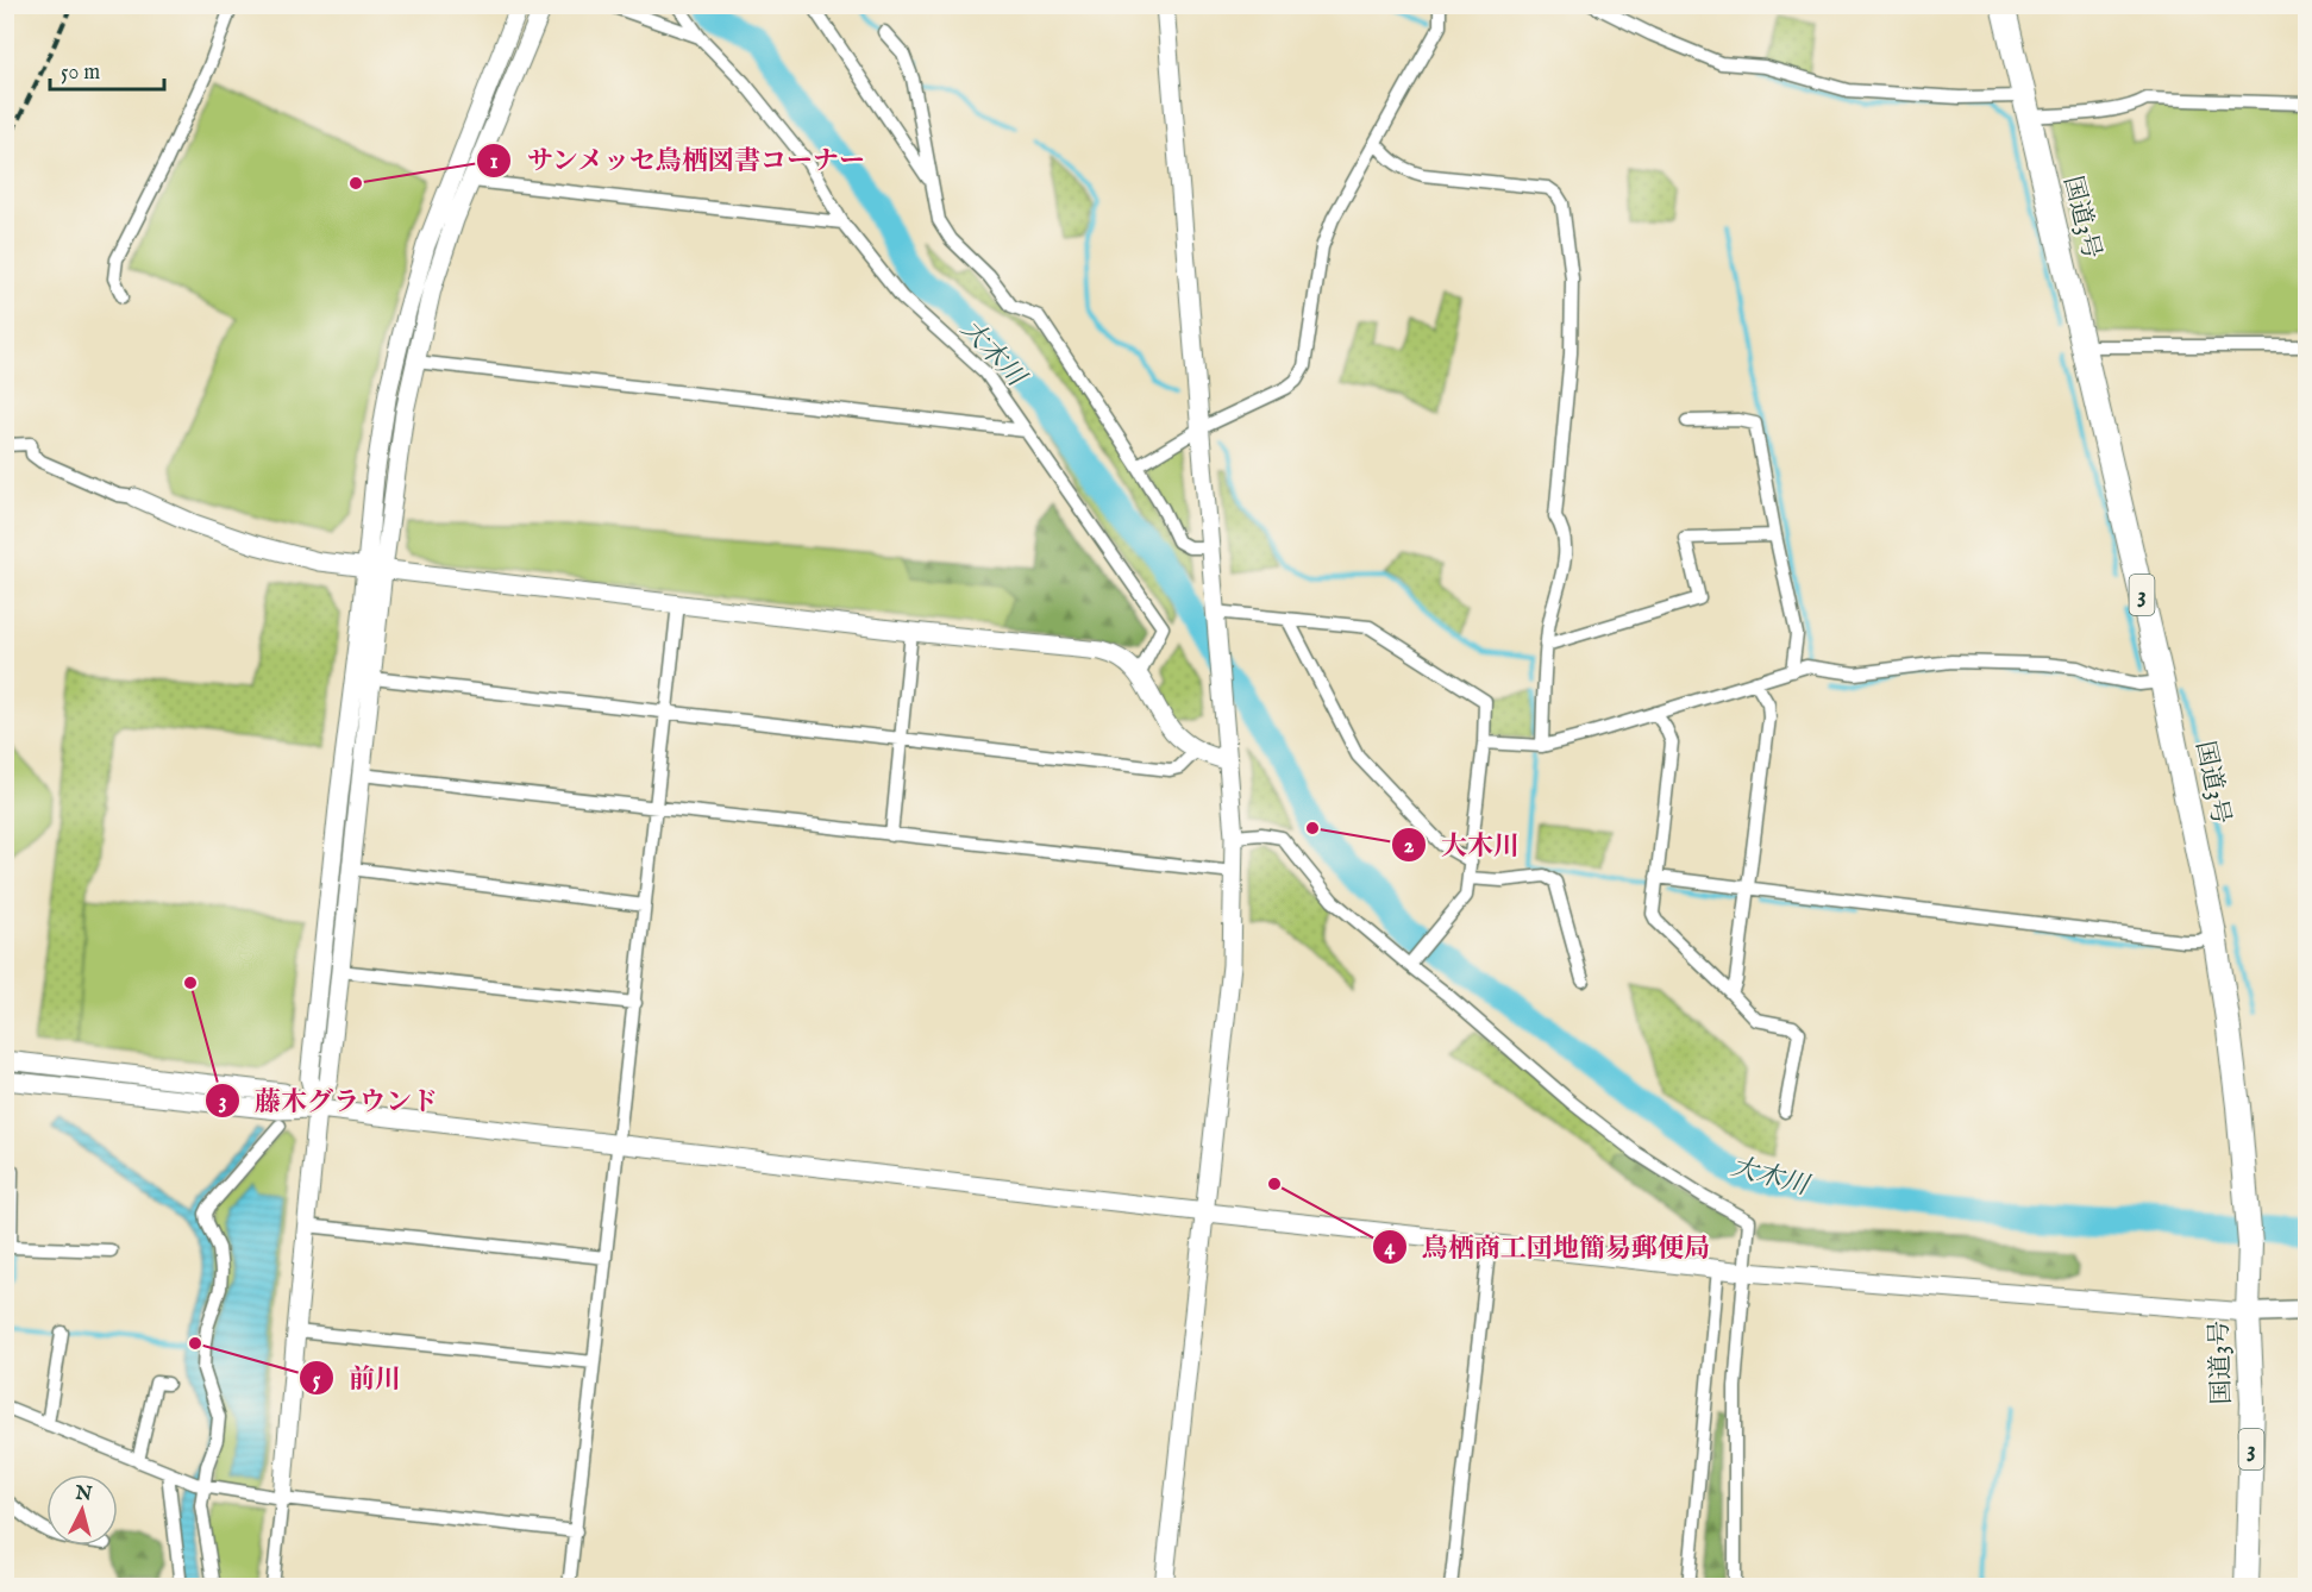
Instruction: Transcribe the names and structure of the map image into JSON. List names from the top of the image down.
{
  "streets": {
    "highway": ["国道3号", "3"]
  },
  "water": ["大木川"],
  "places": [
    "サンメッセ鳥栖図書コーナー",
    "大木川",
    "藤木グラウンド",
    "鳥栖商工団地簡易郵便局",
    "前川"
  ],
  "scale_bar": "50 m",
  "north": "top"
}
